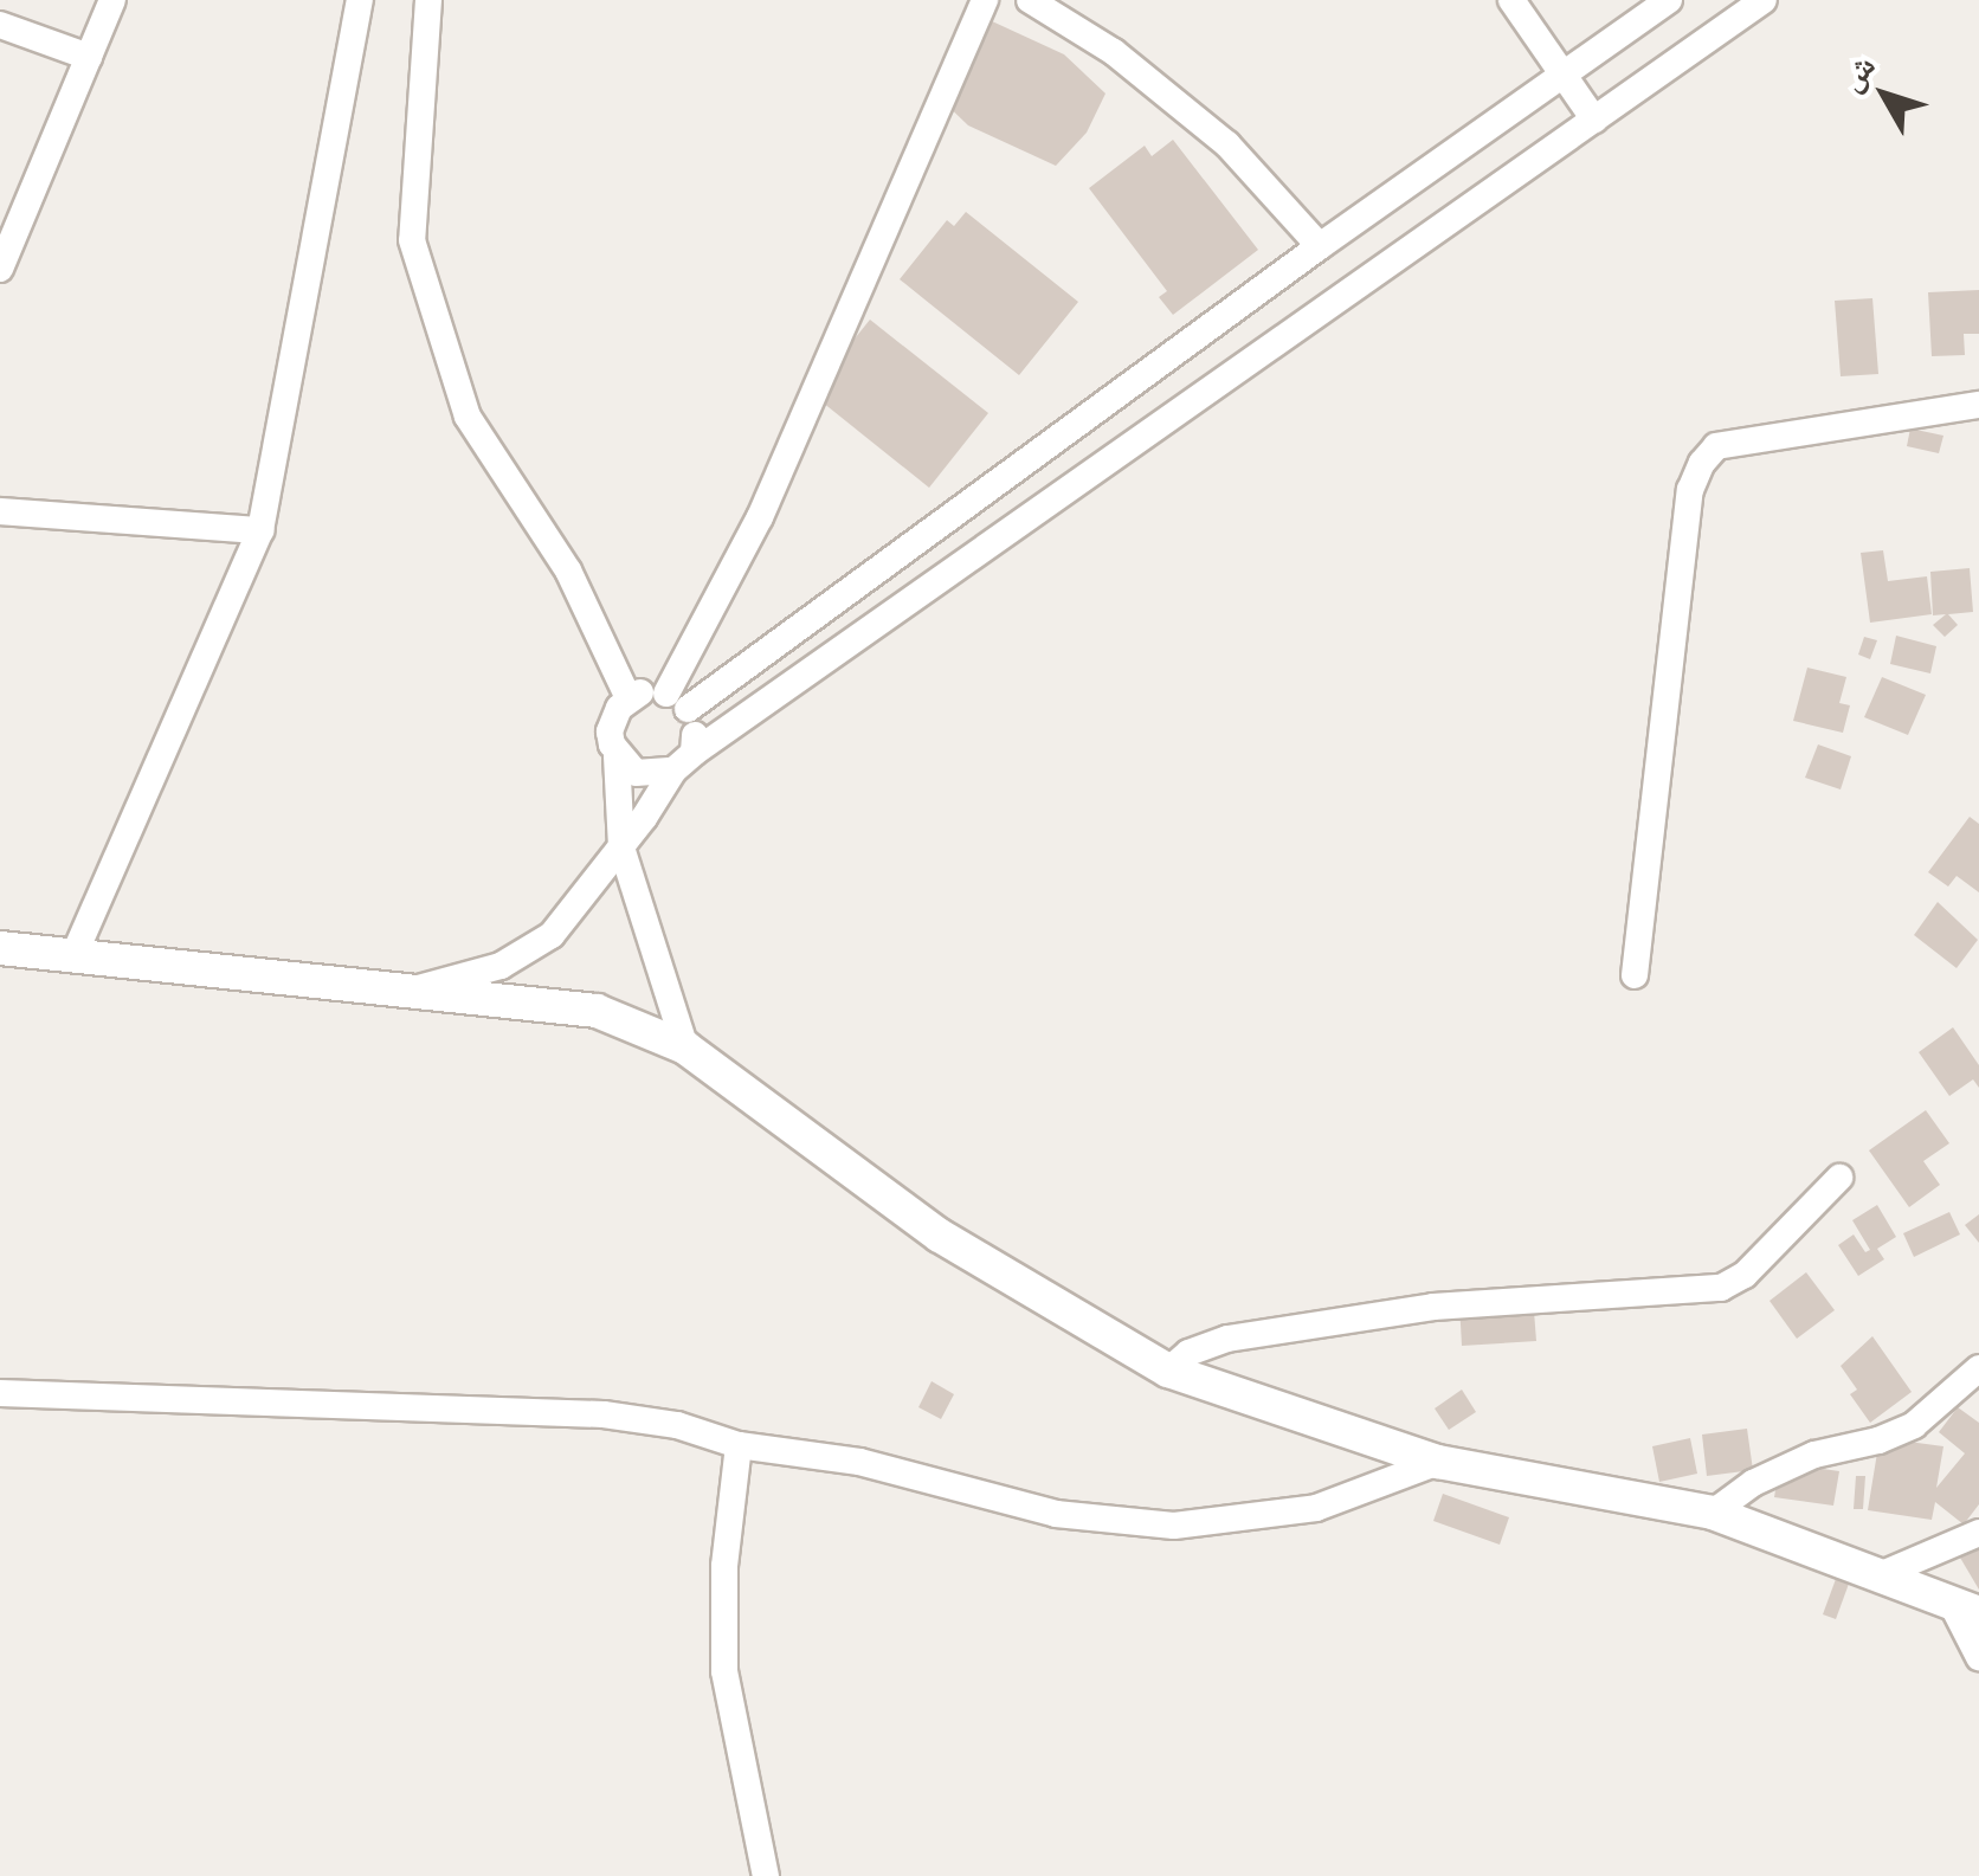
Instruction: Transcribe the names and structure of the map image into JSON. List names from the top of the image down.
{
  "north": "top left"
}
